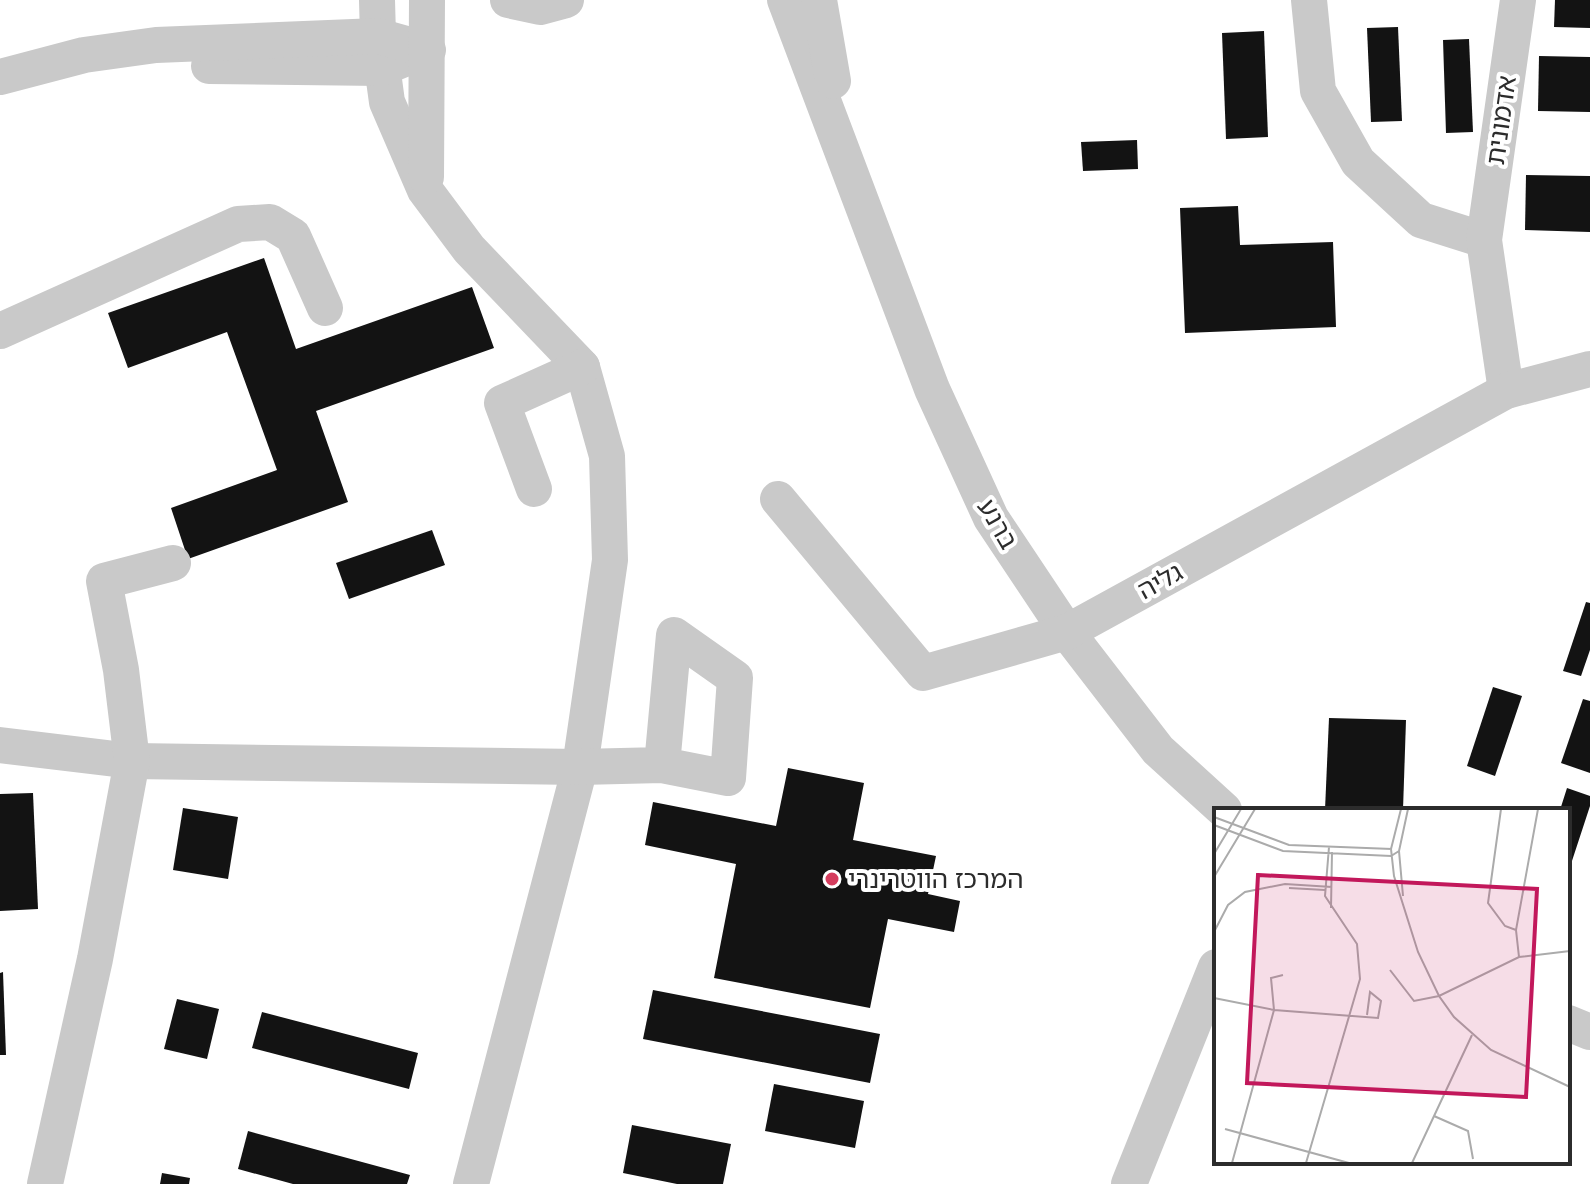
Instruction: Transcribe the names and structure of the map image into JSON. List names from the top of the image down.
{
  "streets": {
    "street": ["אדמונית", "ברנע", "גליה"]
  },
  "crossings": [
    ["אדמונית", "גליה"],
    ["ברנע", "גליה"]
  ],
  "places": ["המרכז הווטרינרי"]
}
